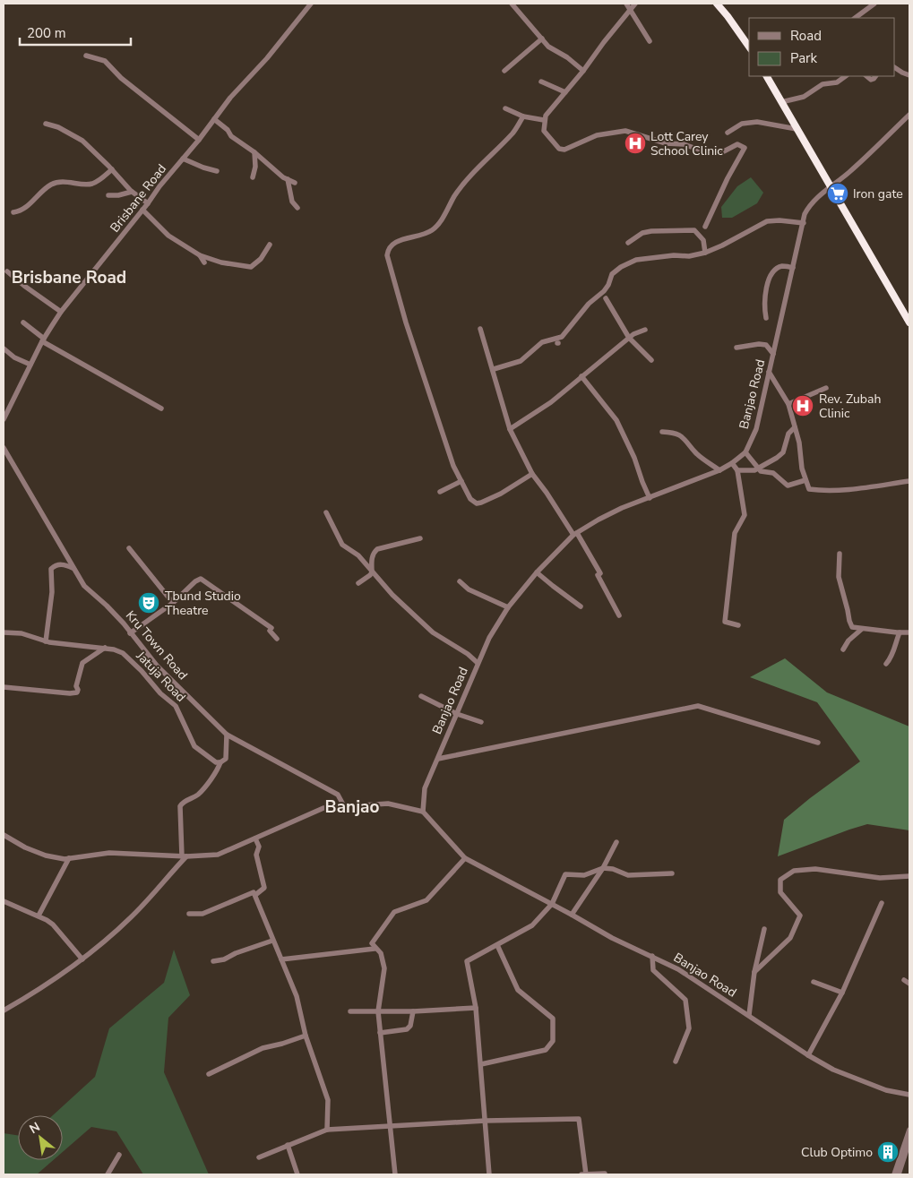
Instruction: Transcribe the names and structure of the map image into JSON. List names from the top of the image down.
{
  "streets": {
    "street": [
      "Brisbane Road",
      "Banjao Road",
      "Kru Town Road",
      "Jatuja Road"
    ]
  },
  "districts": ["Brisbane Road", "Banjao"],
  "places": {
    "hospital": ["Lott Carey School Clinic", "Rev. Zubah Clinic"],
    "supermarket": ["Iron gate"],
    "theatre": ["Tbund Studio Theatre"],
    "building": ["Club Optimo"]
  },
  "legend": ["Road", "Park"],
  "scale_bar": "200 m",
  "north": "top left"
}
